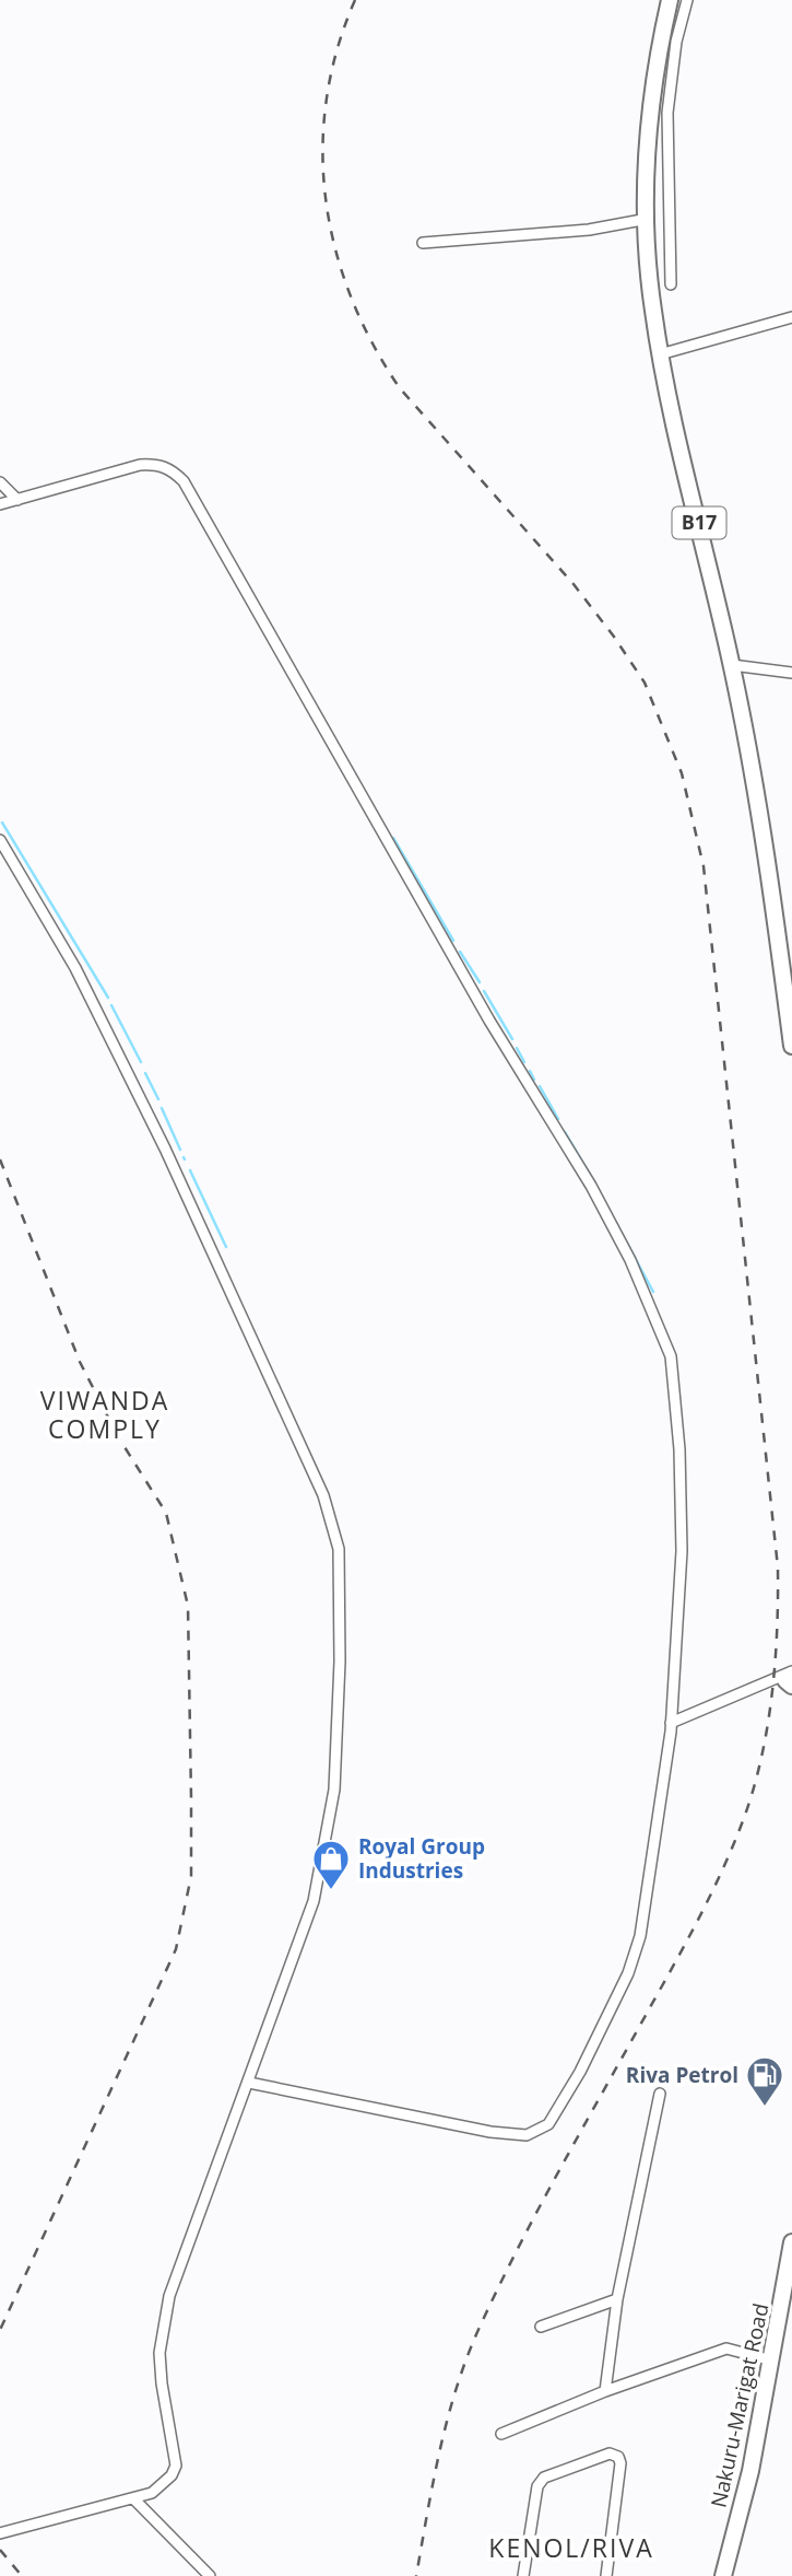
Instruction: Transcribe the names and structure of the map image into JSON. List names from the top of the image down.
{
  "streets": {
    "main road": ["B17", "Nakuru-Marigat Road"]
  },
  "districts": ["VIWANDA COMPLY", "KENOL/RIVA"],
  "places": {
    "shop": ["Royal Group Industries"],
    "fuel station": ["Riva Petrol"]
  }
}
